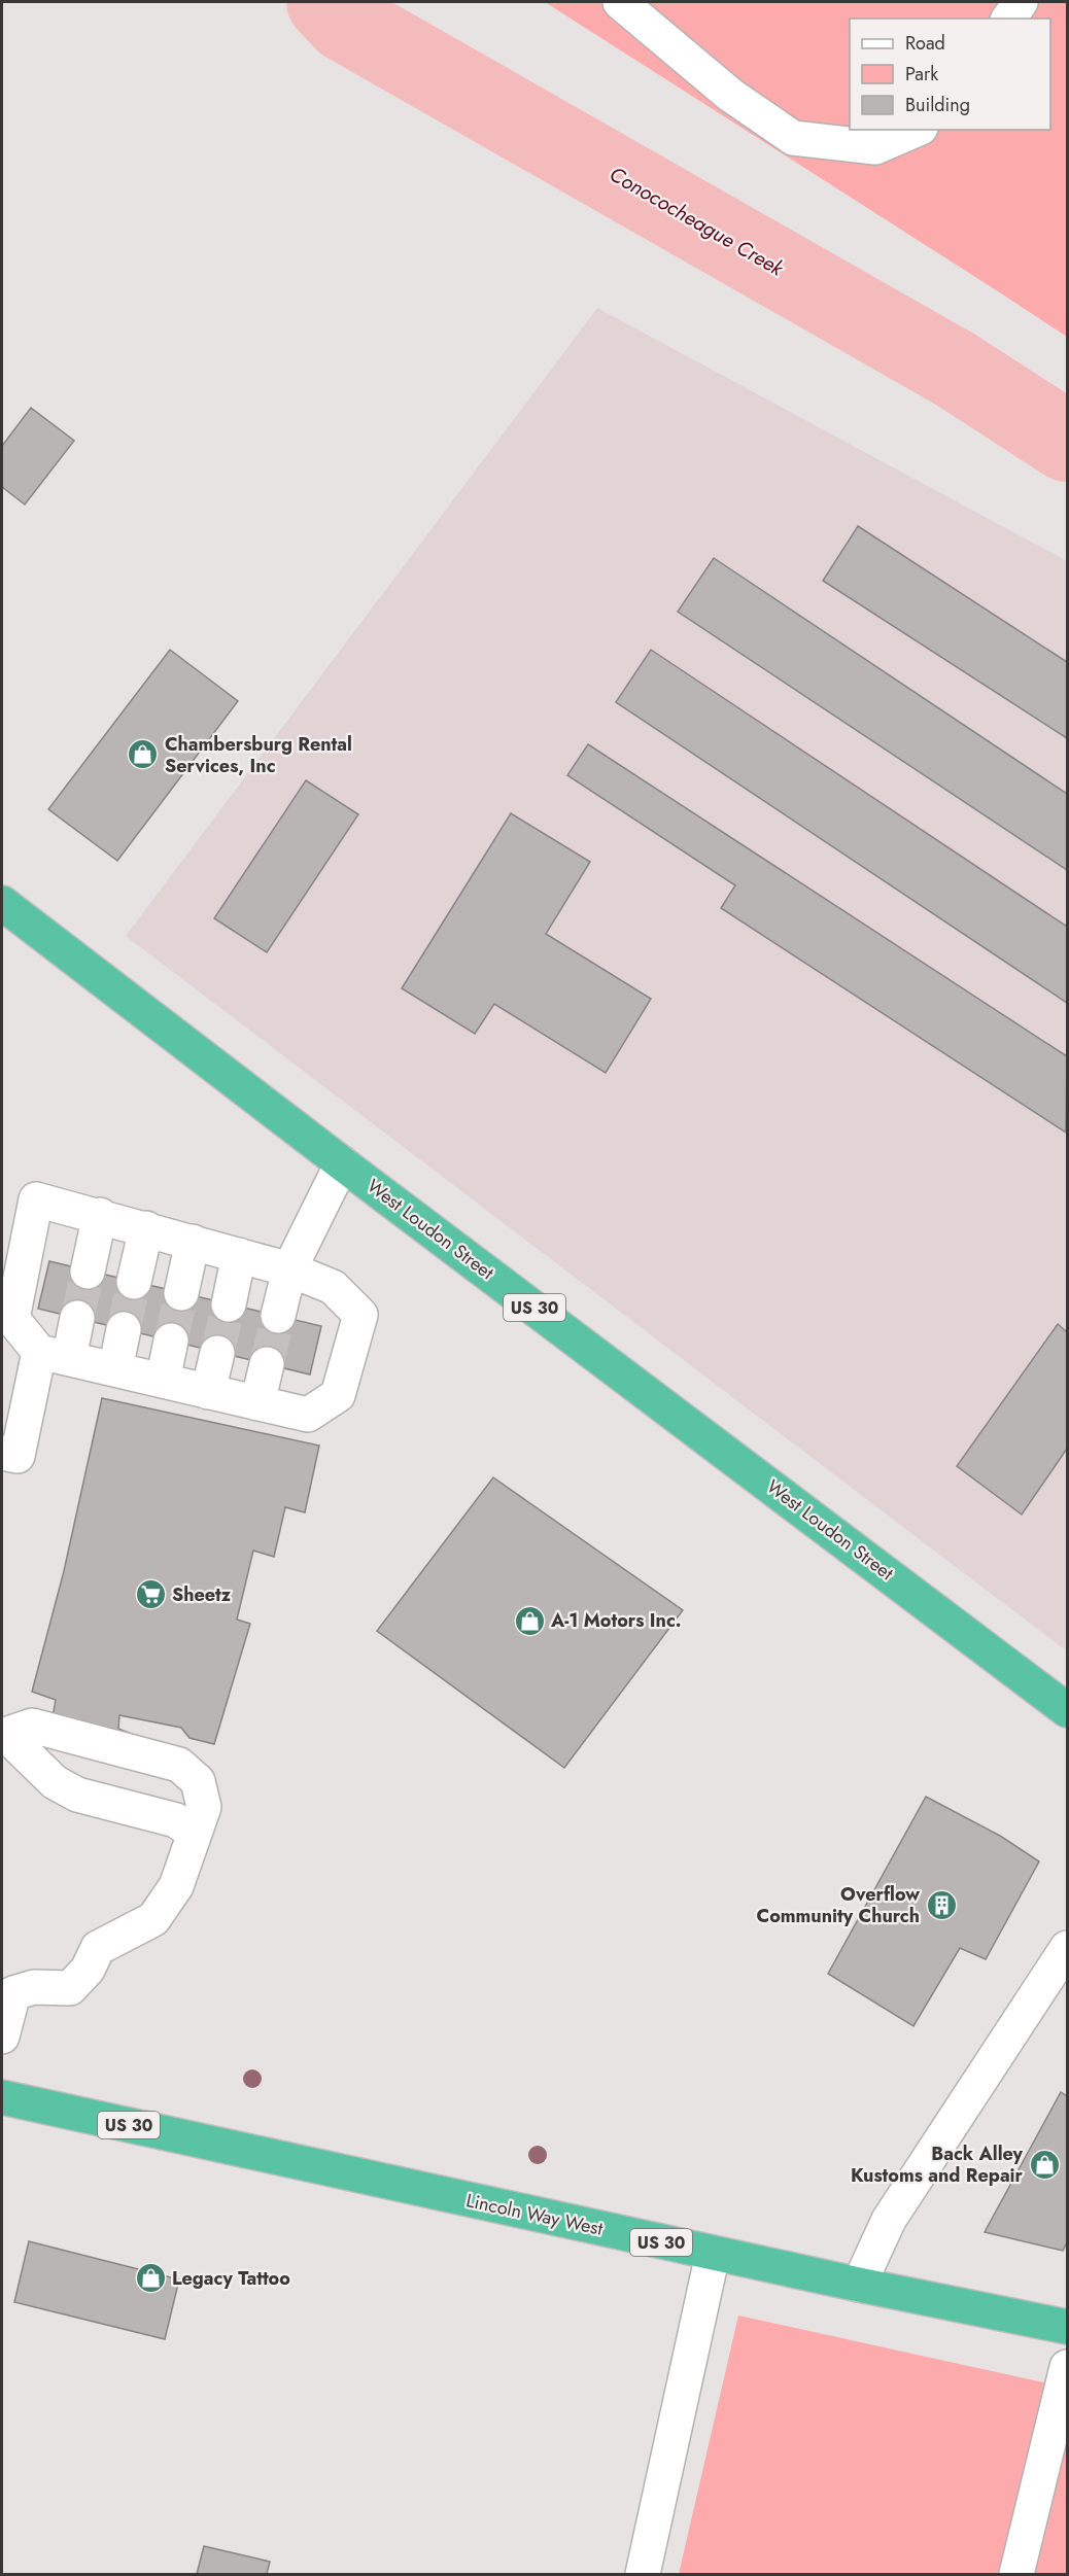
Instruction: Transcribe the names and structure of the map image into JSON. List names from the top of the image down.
{
  "streets": {
    "highway": ["West Loudon Street", "US 30", "Lincoln Way West"]
  },
  "water": ["Conococheague Creek"],
  "places": {
    "shop": [
      "Chambersburg Rental Services, Inc",
      "A-1 Motors Inc.",
      "Back Alley Kustoms and Repair",
      "Legacy Tattoo"
    ],
    "supermarket": ["Sheetz"],
    "building": ["Overflow Community Church"]
  },
  "legend": ["Road", "Park", "Building"]
}
